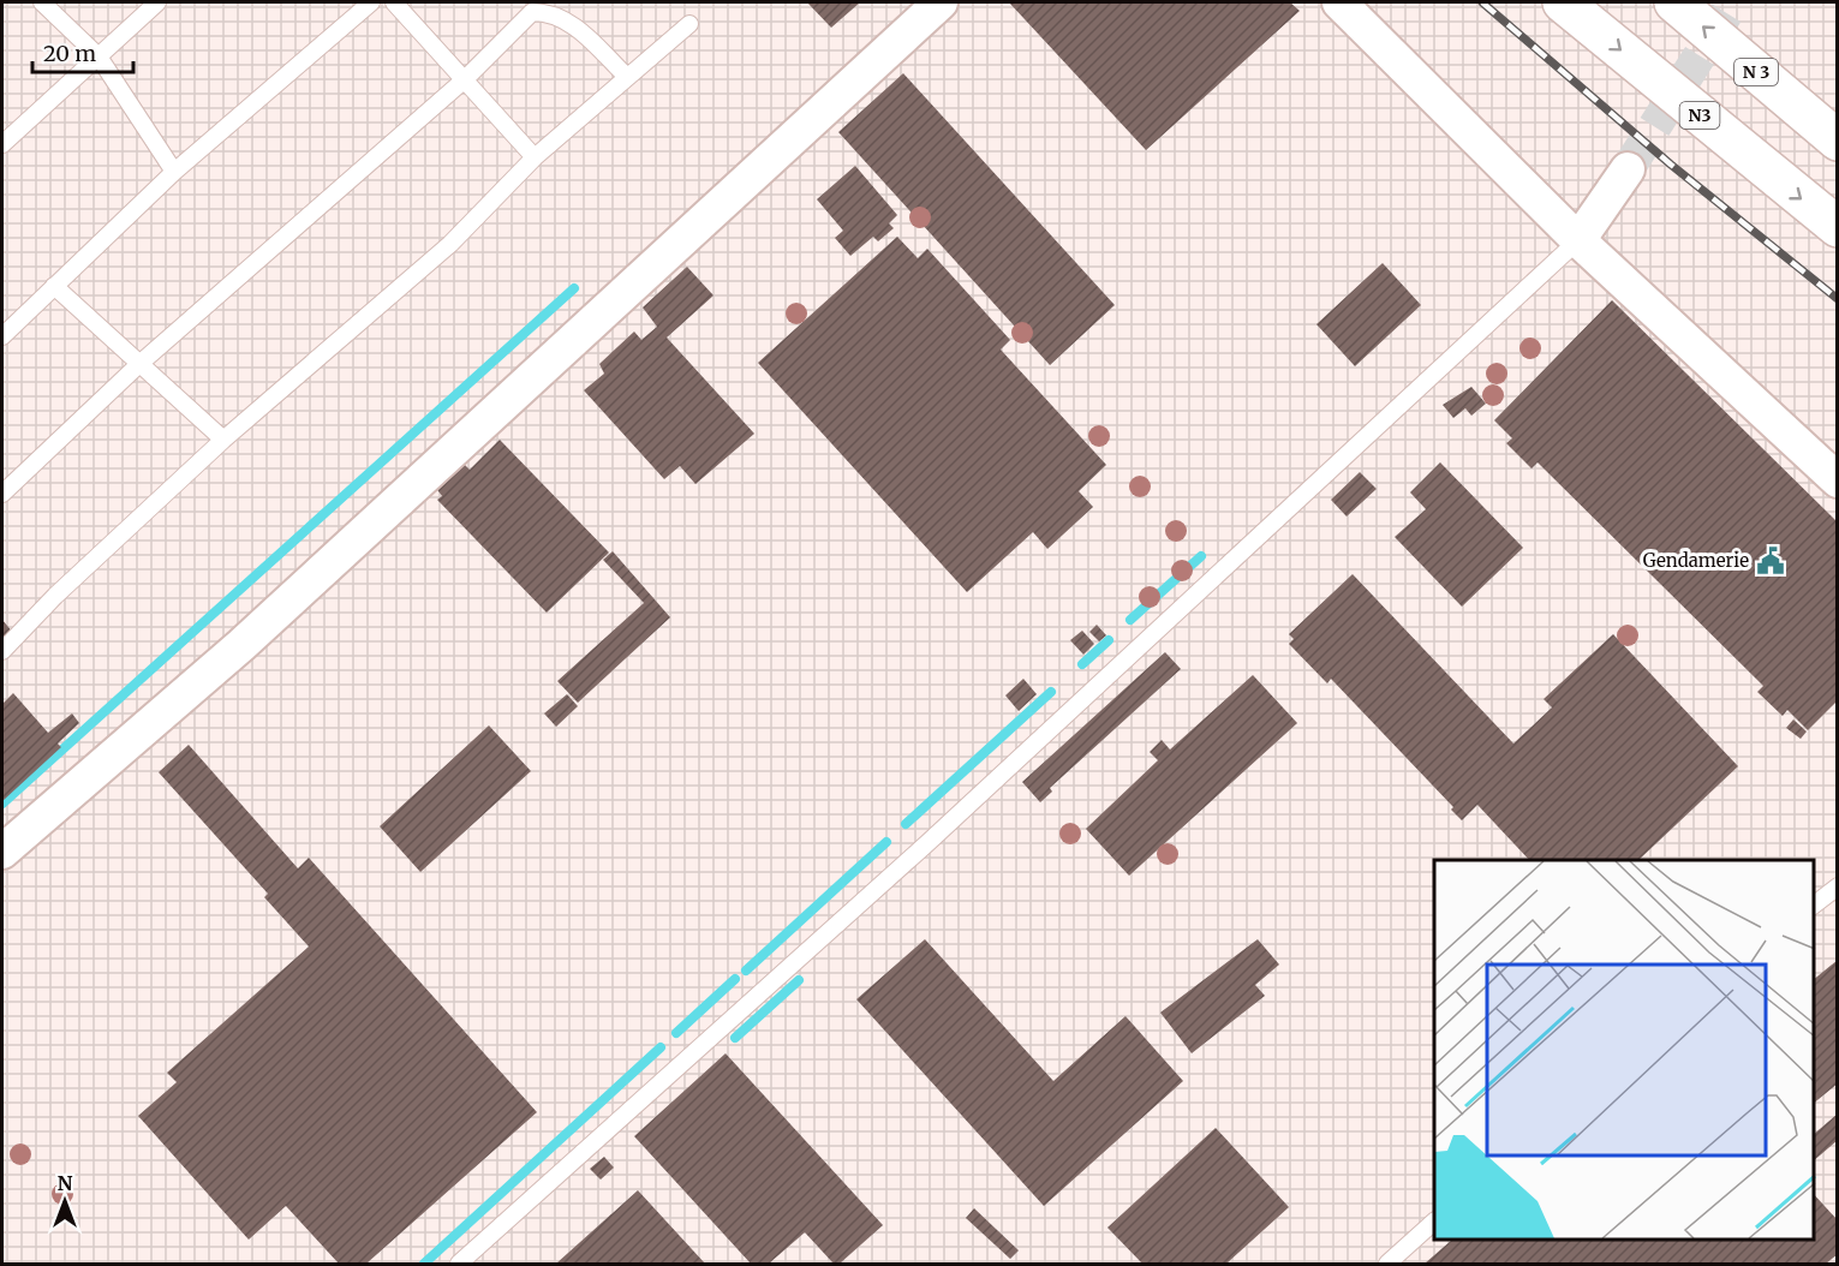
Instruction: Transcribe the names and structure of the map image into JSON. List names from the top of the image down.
{
  "streets": {
    "highway": ["N 3", "N3"]
  },
  "places": {
    "public building": ["Gendamerie"]
  },
  "scale_bar": "20 m",
  "north": "top"
}
